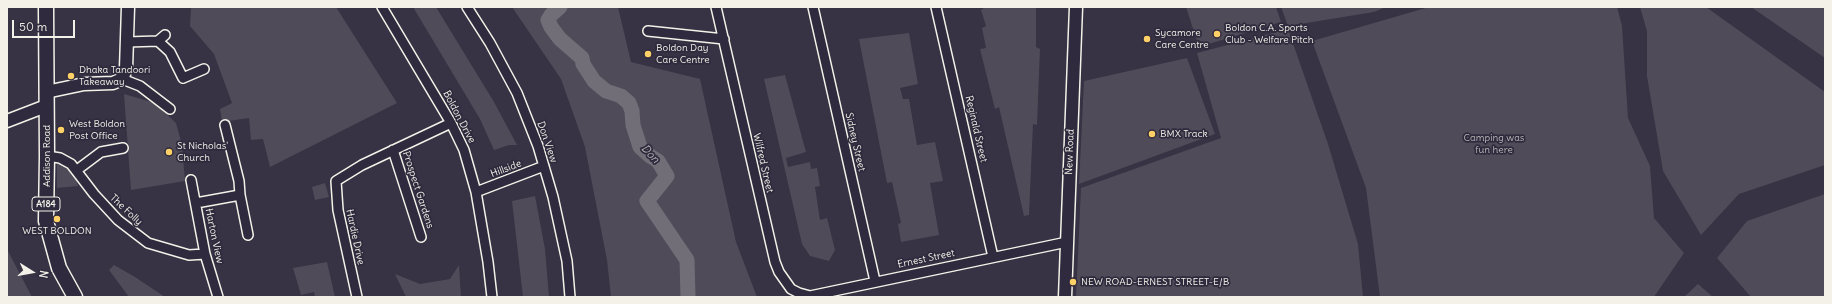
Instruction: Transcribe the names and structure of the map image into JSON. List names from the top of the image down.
{
  "streets": {
    "main road": ["New Road", "Addison Road", "A184"],
    "street": [
      "Boldon Drive",
      "Reginald Street",
      "Don View",
      "Sidney Street",
      "Wilfred Street",
      "Hillside",
      "Prospect Gardens",
      "The Folly",
      "Harton View",
      "Hardie Drive",
      "Ernest Street"
    ]
  },
  "crossings": [
    ["Boldon Drive", "Hillside"],
    ["Boldon Drive", "Prospect Gardens"],
    ["Reginald Street", "Ernest Street"],
    ["Don View", "Hillside"],
    ["Sidney Street", "Ernest Street"],
    ["New Road", "Ernest Street"],
    ["Addison Road", "A184"],
    ["Addison Road", "The Folly"],
    ["Wilfred Street", "Ernest Street"],
    ["Prospect Gardens", "Hardie Drive"],
    ["The Folly", "Harton View"]
  ],
  "water": ["Don"],
  "parks": ["Camping was fun here"],
  "places": [
    "Boldon C.A. Sports Club - Welfare Pitch",
    "Sycamore Care Centre",
    "Boldon Day Care Centre",
    "Dhaka Tandoori Takeaway",
    "West Boldon Post Office",
    "BMX Track",
    "St Nicholas' Church",
    "WEST BOLDON",
    "NEW ROAD-ERNEST STREET-E/B"
  ],
  "scale_bar": "50 m",
  "north": "right"
}
